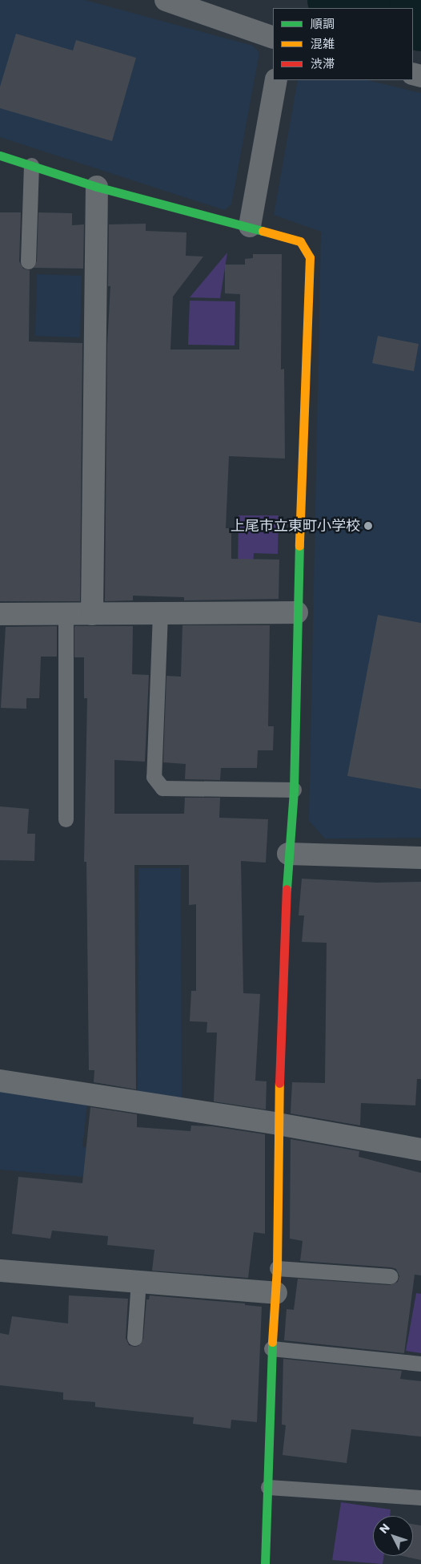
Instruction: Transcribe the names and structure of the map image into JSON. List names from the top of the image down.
{
  "places": ["上尾市立東町小学校"],
  "legend": ["順調", "混雑", "渋滞"],
  "north": "top left"
}
